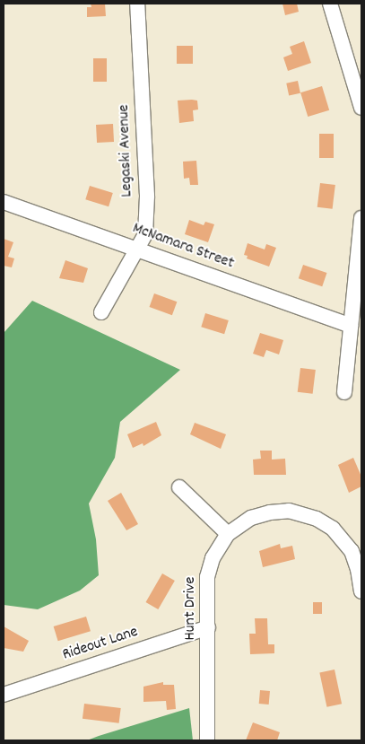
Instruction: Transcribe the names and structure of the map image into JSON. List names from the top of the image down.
{
  "streets": {
    "street": [
      "Legaski Avenue",
      "McNamara Street",
      "Hunt Drive",
      "Rideout Lane"
    ]
  },
  "crossings": [
    ["Legaski Avenue", "McNamara Street"],
    ["Hunt Drive", "Rideout Lane"]
  ]
}
